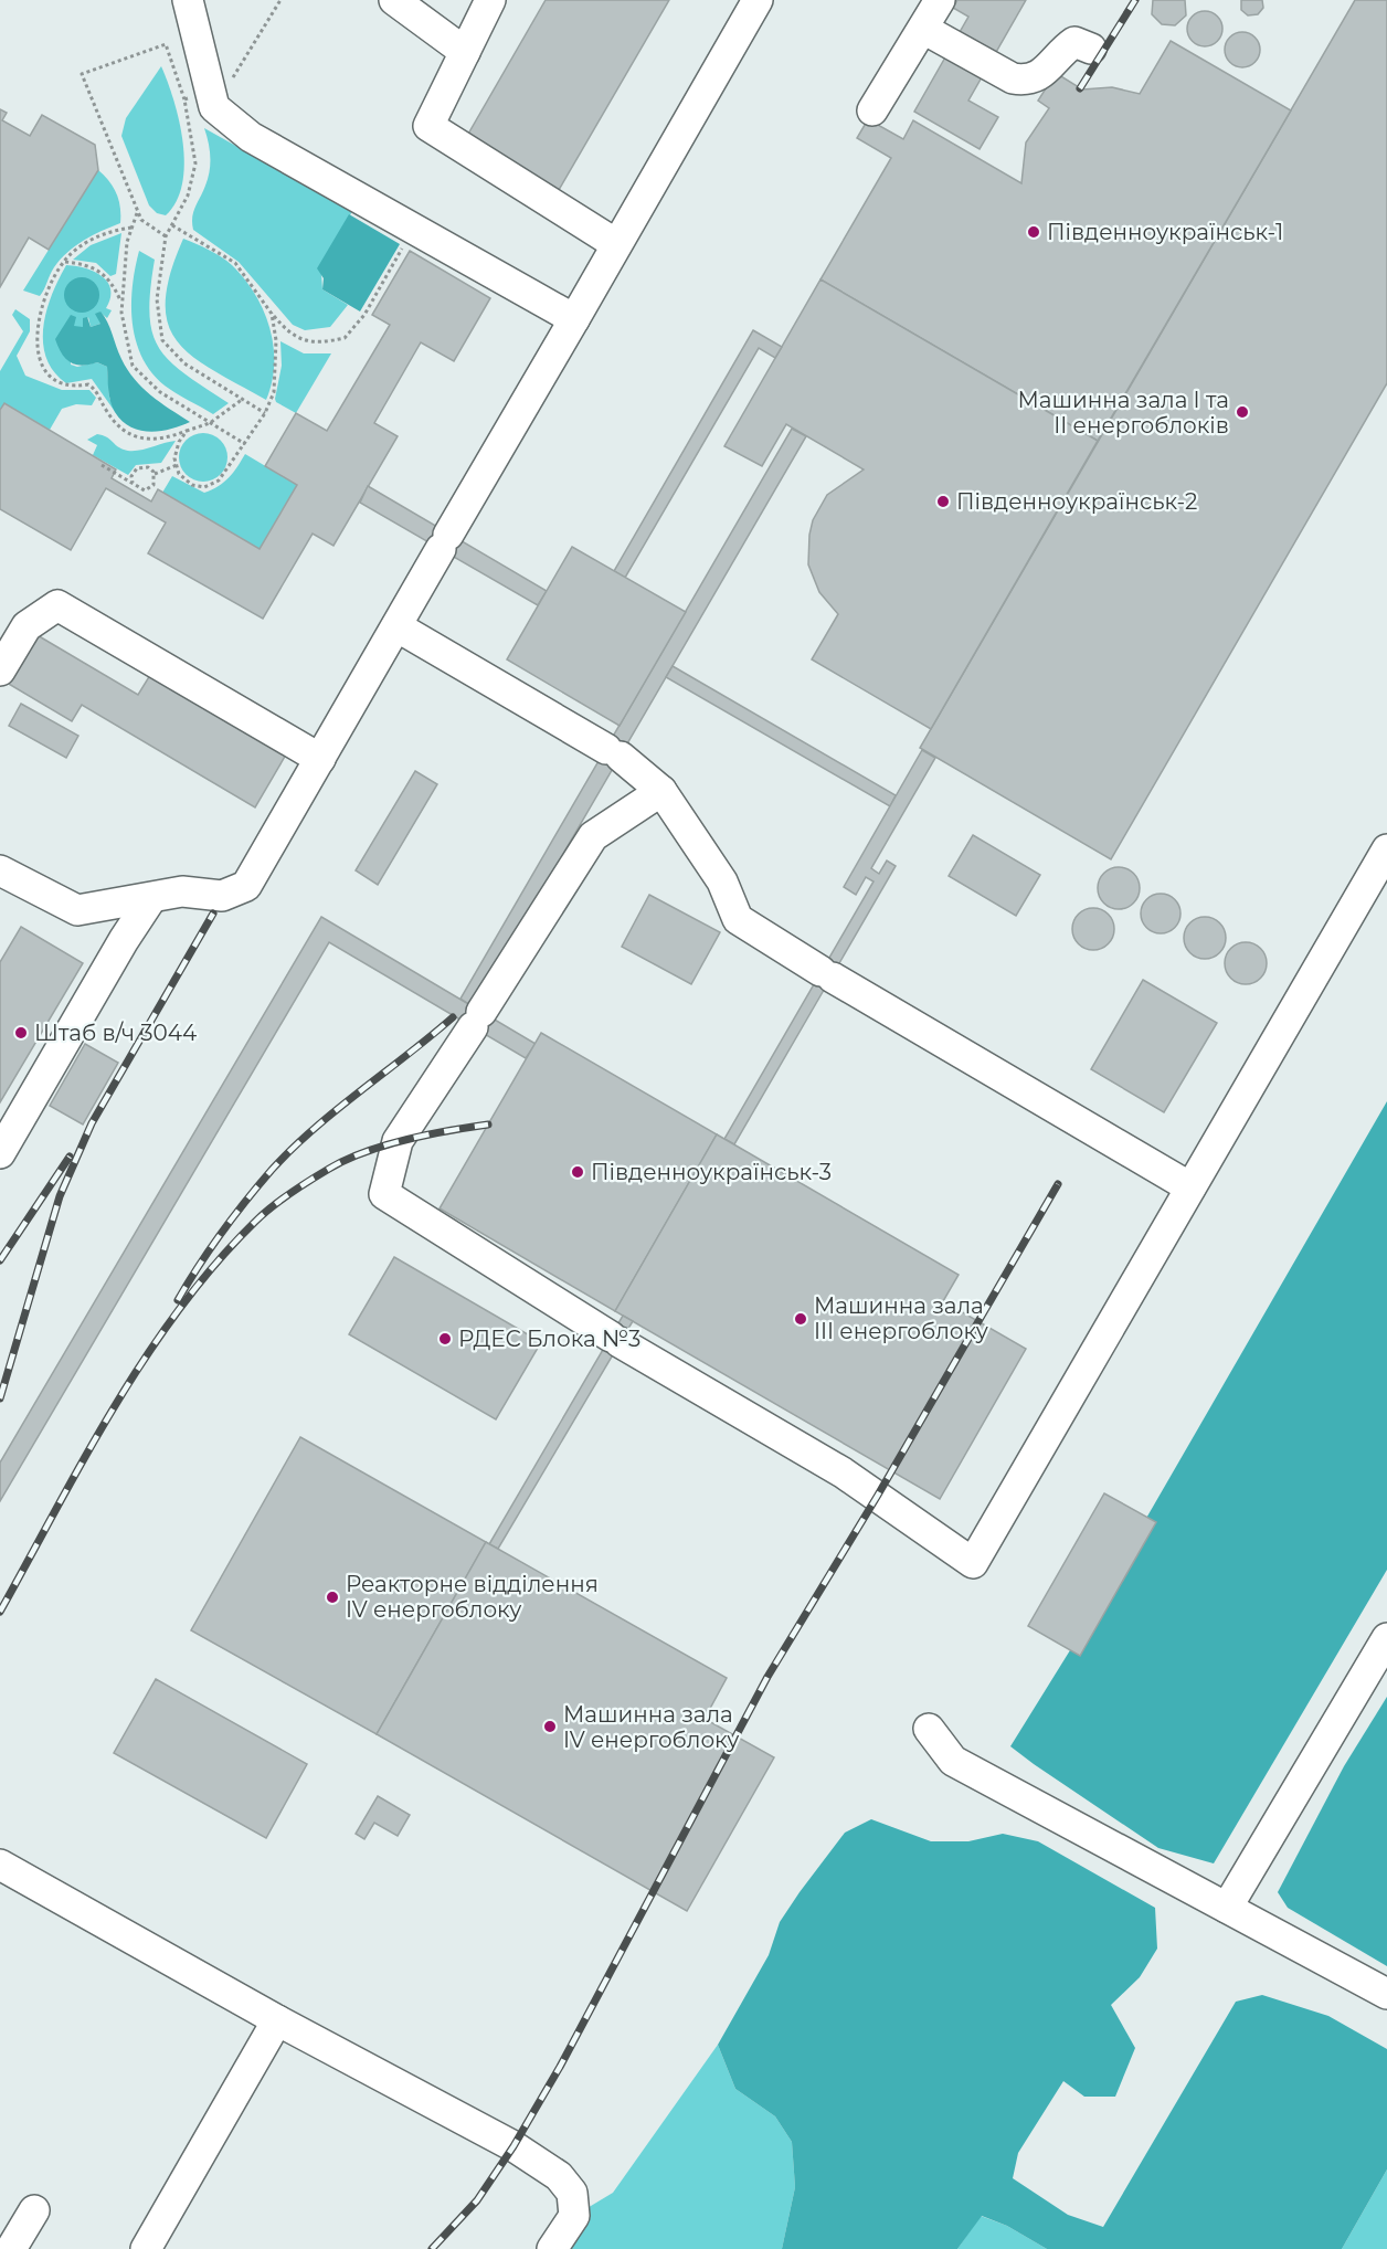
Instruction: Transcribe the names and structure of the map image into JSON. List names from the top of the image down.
{
  "places": [
    "Південноукраїнськ-1",
    "Машинна зала I та II енергоблоків",
    "Південноукраїнськ-2",
    "Штаб в/ч 3044",
    "Південноукраїнськ-3",
    "Машинна зала III енергоблоку",
    "РДЕС Блока №3",
    "Реакторне відділення IV енергоблоку",
    "Машинна зала IV енергоблоку"
  ]
}
